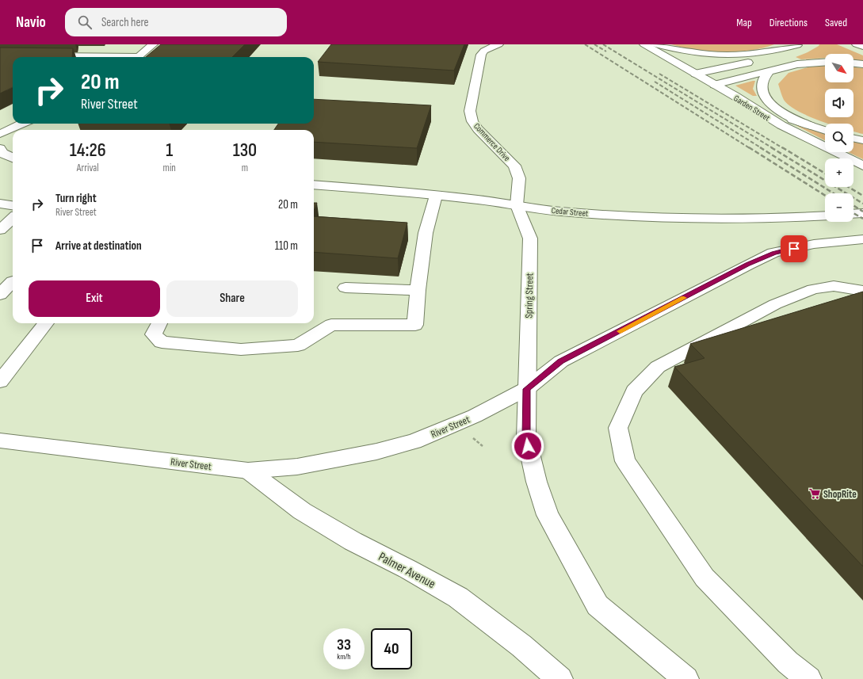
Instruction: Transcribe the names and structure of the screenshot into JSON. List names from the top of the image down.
{
  "streets": {
    "main road": [
      "Garden Street",
      "Commerce Drive",
      "Cedar Street",
      "Spring Street",
      "River Street",
      "Palmer Avenue"
    ]
  },
  "crossings": [
    ["Commerce Drive", "Cedar Street"],
    ["Commerce Drive", "Spring Street"],
    ["Cedar Street", "Spring Street"],
    ["Spring Street", "River Street"],
    ["River Street", "Palmer Avenue"]
  ],
  "places": {
    "supermarket": ["ShopRite"]
  },
  "north": "bottom right",
  "page": {
    "header": "Navio",
    "search": "Search here",
    "nav": ["Map", "Directions", "Saved"],
    "map_buttons": ["+", "−"],
    "turn": ["20 m", "River Street"],
    "eta": [
      "14:26",
      "Arrival",
      "1",
      "min",
      "130",
      "m"
    ],
    "list": [
      {
        "name": "Turn right",
        "note": "River Street",
        "value": "20 m"
      },
      {
        "name": "Arrive at destination",
        "value": "110 m"
      }
    ],
    "buttons": ["Exit", "Share"],
    "speed": "33 km/h",
    "limit": "40"
  }
}
